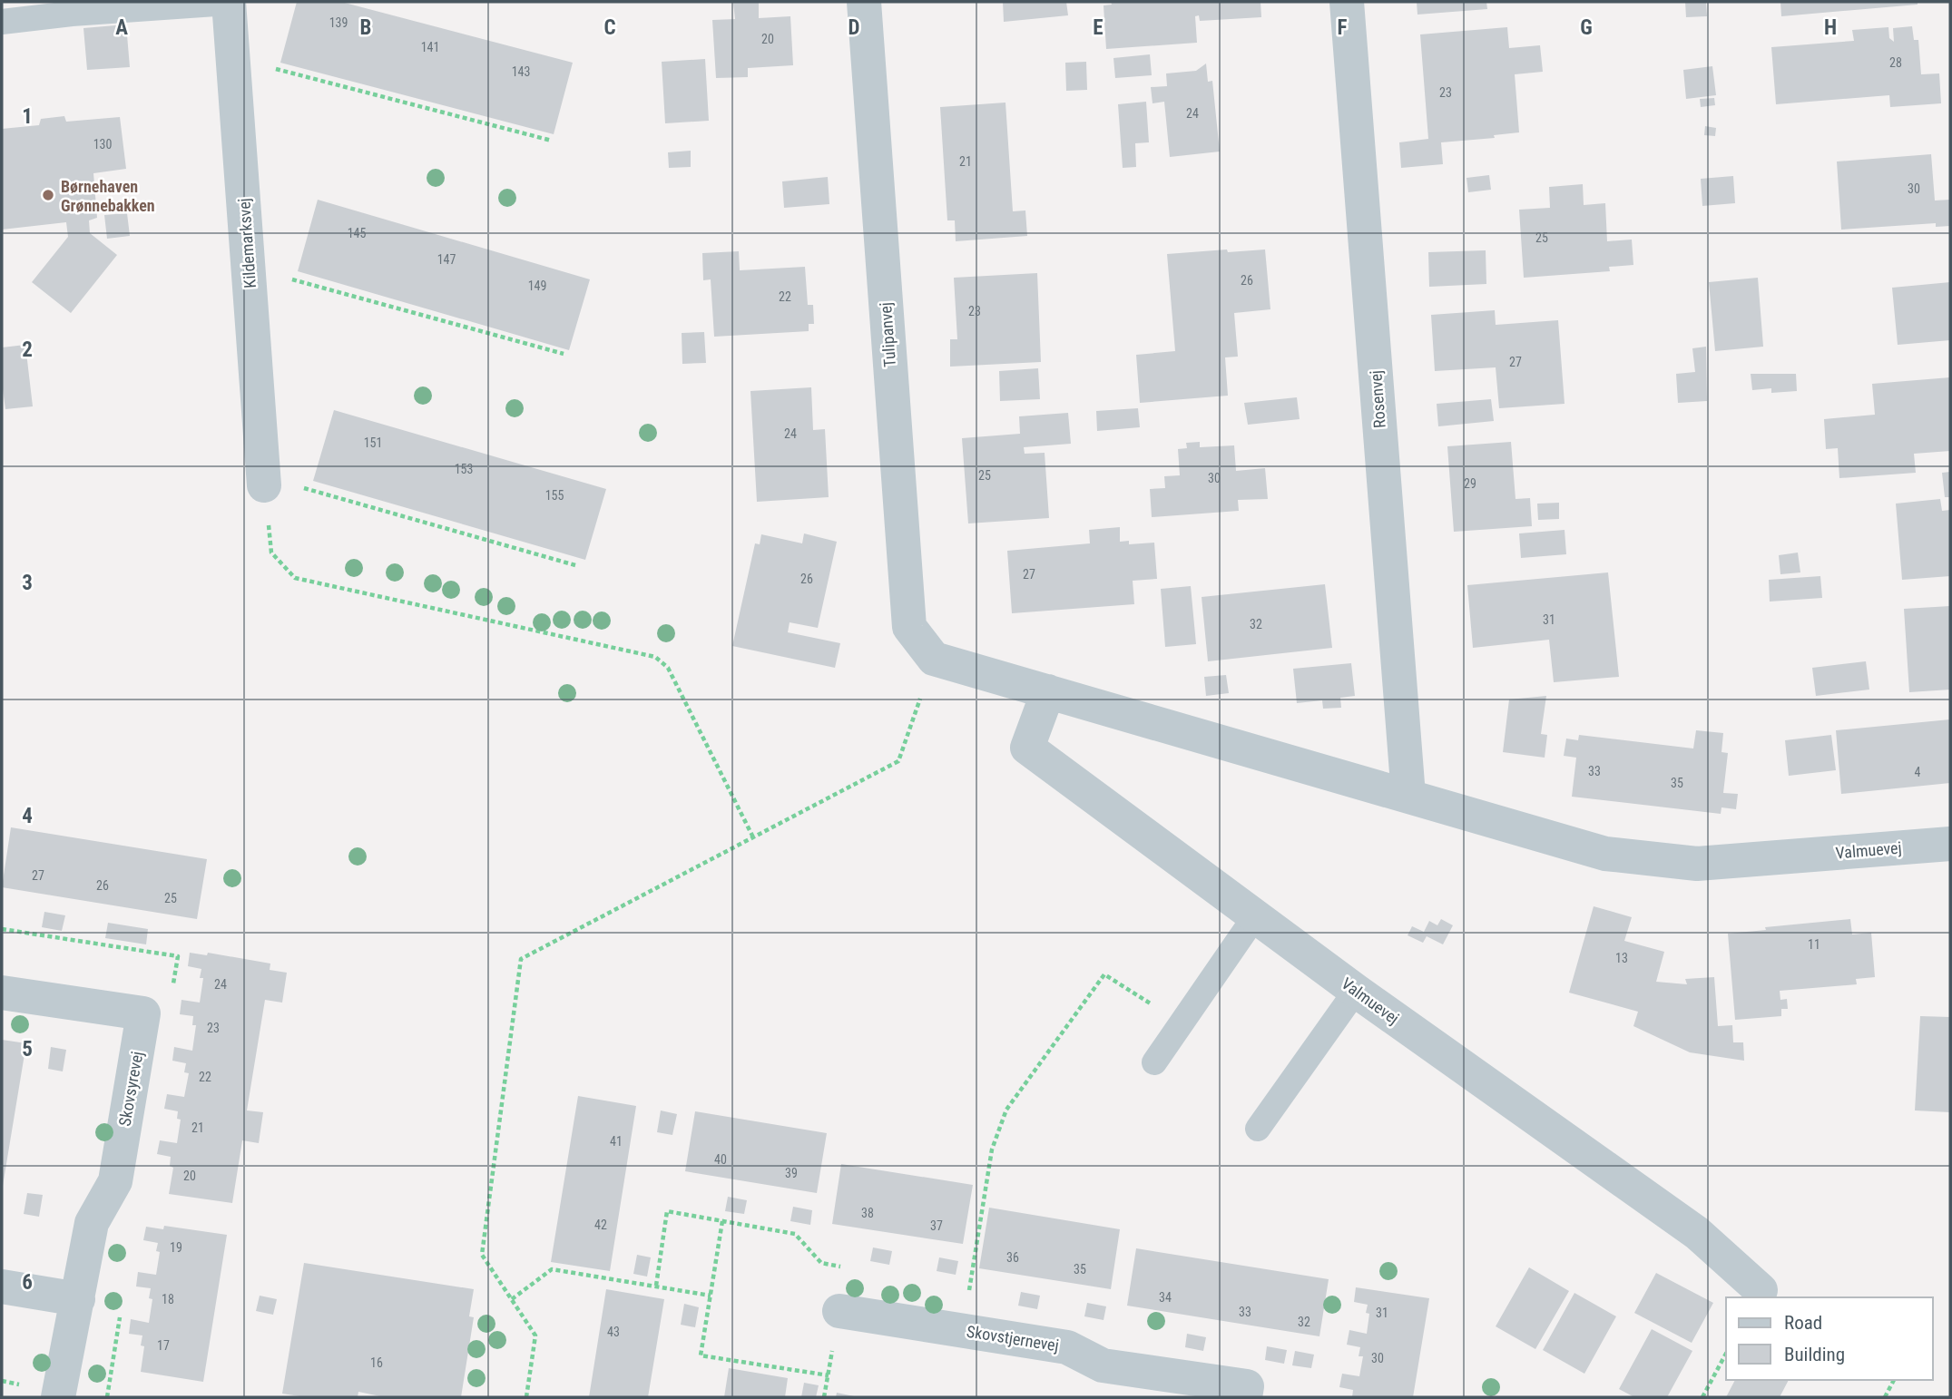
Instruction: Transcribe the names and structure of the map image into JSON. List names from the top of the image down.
{
  "streets": {
    "street": [
      "Kildemarksvej",
      "Tulipanvej",
      "Rosenvej",
      "Valmuevej",
      "Skovsyrevej",
      "Skovstjernevej"
    ]
  },
  "crossings": [
    ["Tulipanvej", "Valmuevej"],
    ["Rosenvej", "Valmuevej"]
  ],
  "places": ["Børnehaven Grønnebakken"],
  "house_numbers": [
    "139",
    "20",
    "141",
    "28",
    "143",
    "23",
    "24",
    "130",
    "21",
    "30",
    "145",
    "25",
    "147",
    "26",
    "149",
    "22",
    "23",
    "27",
    "24",
    "151",
    "153",
    "25",
    "30",
    "29",
    "155",
    "27",
    "26",
    "31",
    "32",
    "33",
    "4",
    "35",
    "27",
    "26",
    "25",
    "11",
    "13",
    "24",
    "23",
    "22",
    "21",
    "41",
    "40",
    "39",
    "20",
    "38",
    "42",
    "37",
    "19",
    "36",
    "35",
    "34",
    "18",
    "33",
    "31",
    "32",
    "43",
    "17",
    "30",
    "16"
  ],
  "legend": ["Road", "Building"],
  "grid": {
    "columns": [
      "A",
      "B",
      "C",
      "D",
      "E",
      "F",
      "G",
      "H"
    ],
    "rows": [
      "1",
      "2",
      "3",
      "4",
      "5",
      "6"
    ]
  }
}
